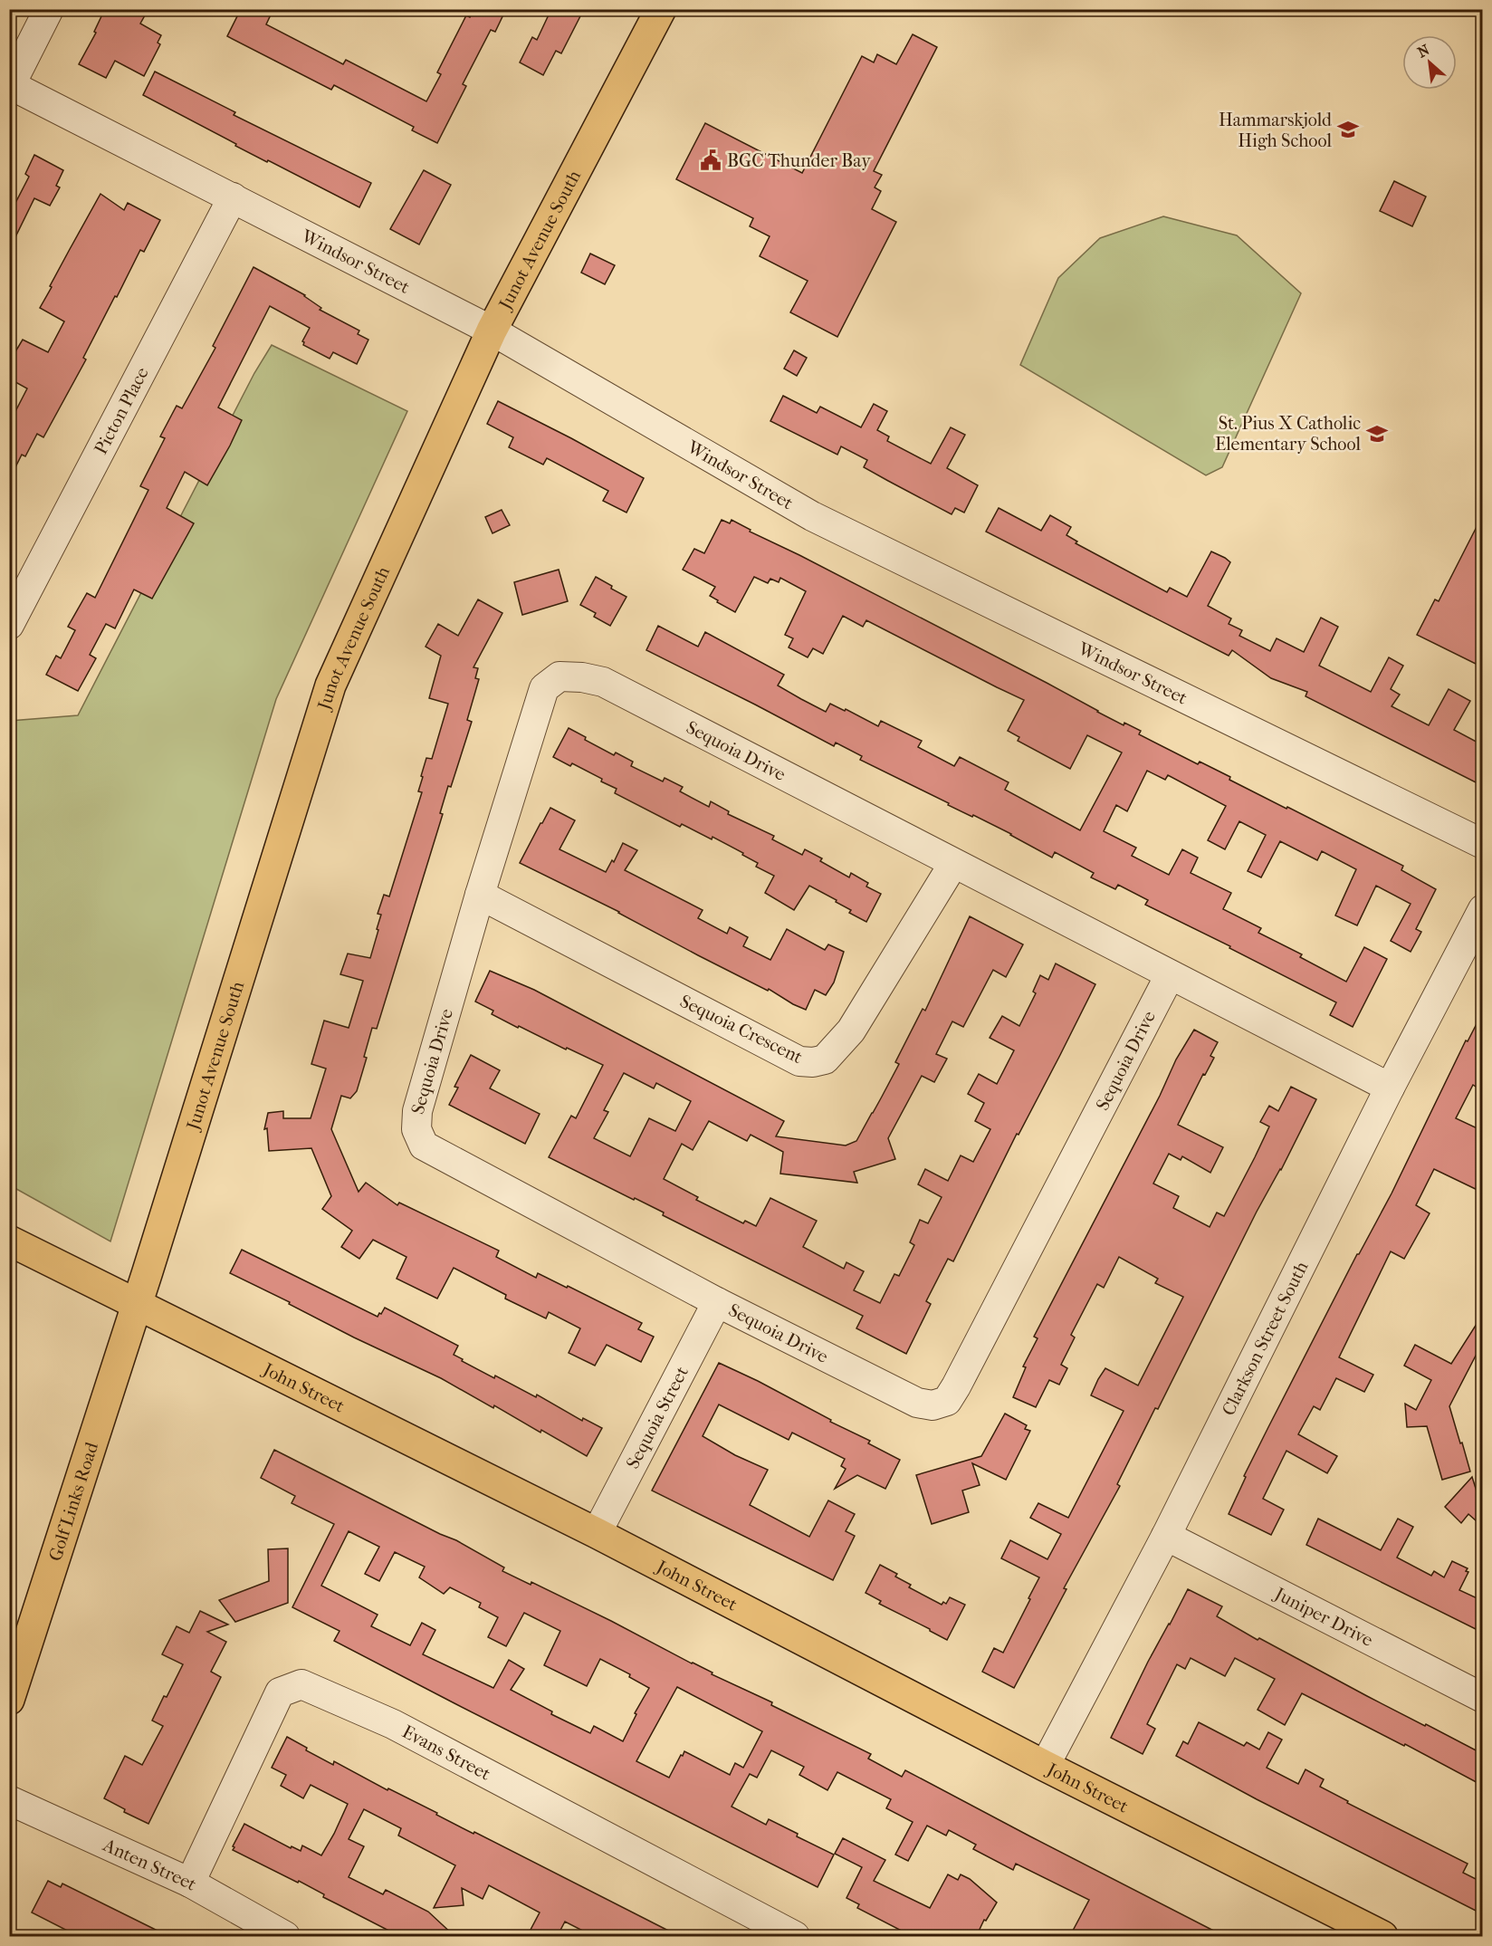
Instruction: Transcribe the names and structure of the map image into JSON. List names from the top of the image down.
{
  "streets": {
    "main road": ["Junot Avenue South", "John Street", "Golf Links Road"],
    "street": [
      "Windsor Street",
      "Picton Place",
      "Sequoia Drive",
      "Sequoia Crescent",
      "Clarkson Street South",
      "Sequoia Street",
      "Juniper Drive",
      "Evans Street",
      "Anten Street"
    ]
  },
  "crossings": [
    ["Junot Avenue South", "Windsor Street"],
    ["Junot Avenue South", "John Street"],
    ["Junot Avenue South", "Golf Links Road"],
    ["Windsor Street", "Picton Place"],
    ["Sequoia Drive", "Sequoia Crescent"],
    ["Sequoia Drive", "Clarkson Street South"],
    ["Sequoia Drive", "Sequoia Street"],
    ["Clarkson Street South", "John Street"],
    ["Clarkson Street South", "Juniper Drive"],
    ["John Street", "Sequoia Street"],
    ["John Street", "Golf Links Road"],
    ["Evans Street", "Anten Street"]
  ],
  "places": {
    "school or university": ["Hammarskjold High School", "St. Pius X Catholic Elementary School"],
    "public building": ["BGC Thunder Bay"]
  },
  "north": "top left"
}
